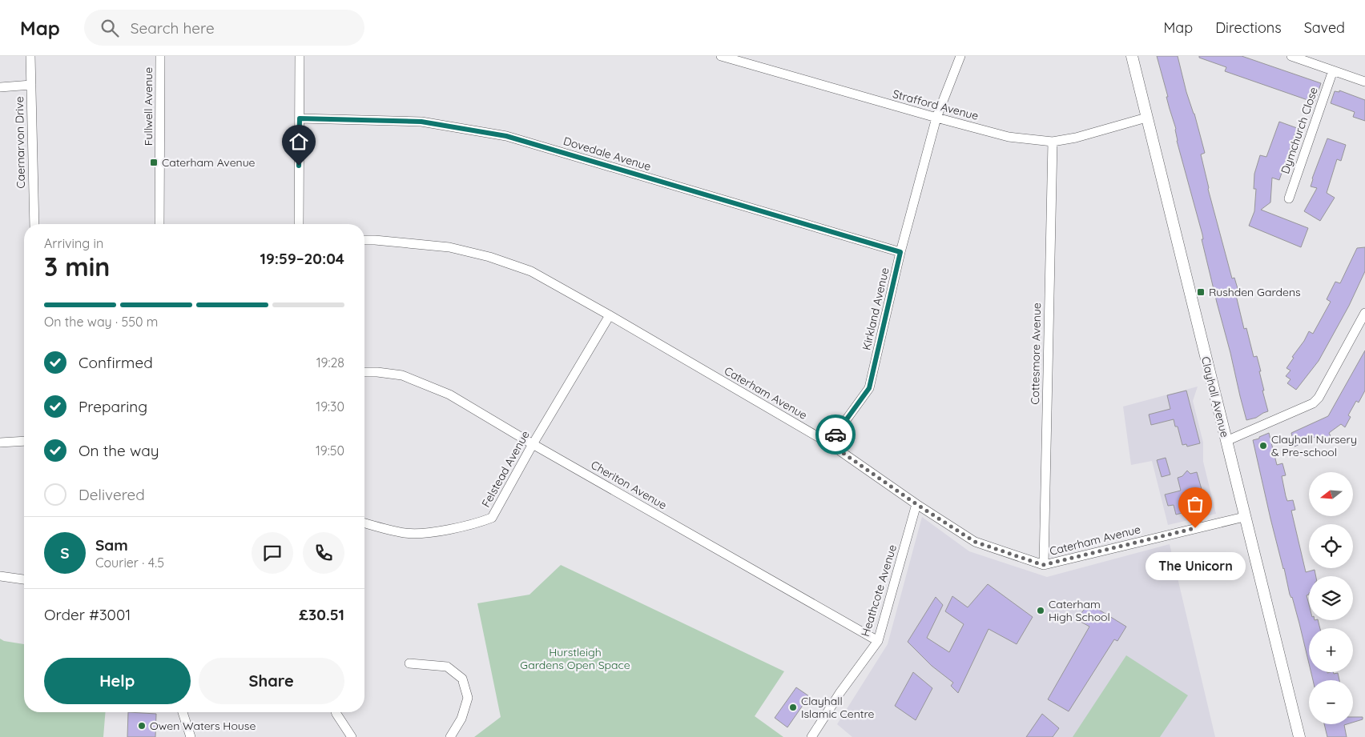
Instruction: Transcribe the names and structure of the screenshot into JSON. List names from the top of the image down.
{
  "streets": {
    "street": [
      "Strafford Avenue",
      "Fullwell Avenue",
      "Dymchurch Close",
      "Caernarvon Drive",
      "Dovedale Avenue",
      "Kirkland Avenue",
      "Cottesmore Avenue",
      "Caterham Avenue",
      "Clayhall Avenue",
      "Felstead Avenue",
      "Cheriton Avenue",
      "Heathcote Avenue"
    ]
  },
  "crossings": [
    ["Strafford Avenue", "Kirkland Avenue"],
    ["Strafford Avenue", "Cottesmore Avenue"],
    ["Strafford Avenue", "Clayhall Avenue"],
    ["Dovedale Avenue", "Kirkland Avenue"],
    ["Kirkland Avenue", "Caterham Avenue"],
    ["Cottesmore Avenue", "Caterham Avenue"],
    ["Caterham Avenue", "Clayhall Avenue"],
    ["Caterham Avenue", "Felstead Avenue"],
    ["Caterham Avenue", "Heathcote Avenue"],
    ["Felstead Avenue", "Cheriton Avenue"],
    ["Cheriton Avenue", "Heathcote Avenue"]
  ],
  "parks": ["Hurstleigh Gardens Open Space"],
  "places": {
    "transit": ["Caterham Avenue", "Rushden Gardens"],
    "other": [
      "Clayhall Nursery & Pre-school",
      "The Unicorn",
      "Caterham High School",
      "Clayhall Islamic Centre",
      "Owen Waters House"
    ]
  },
  "north": "left",
  "page": {
    "header": "Map",
    "search": "Search here",
    "nav": ["Map", "Directions", "Saved"],
    "heading": ["3 min", "Arriving in", "19:59–20:04"],
    "panel": [
      "Sam",
      "Courier · 4.5",
      "Order #3001",
      "£30.51"
    ],
    "bar": "On the way · 550 m",
    "list": [
      ["Confirmed", "19:28"],
      ["Preparing", "19:30"],
      ["On the way", "19:50"],
      "Delivered"
    ],
    "map_buttons": ["+", "−"],
    "round": "S",
    "bubble": "The Unicorn",
    "buttons": ["Help", "Share"]
  }
}
